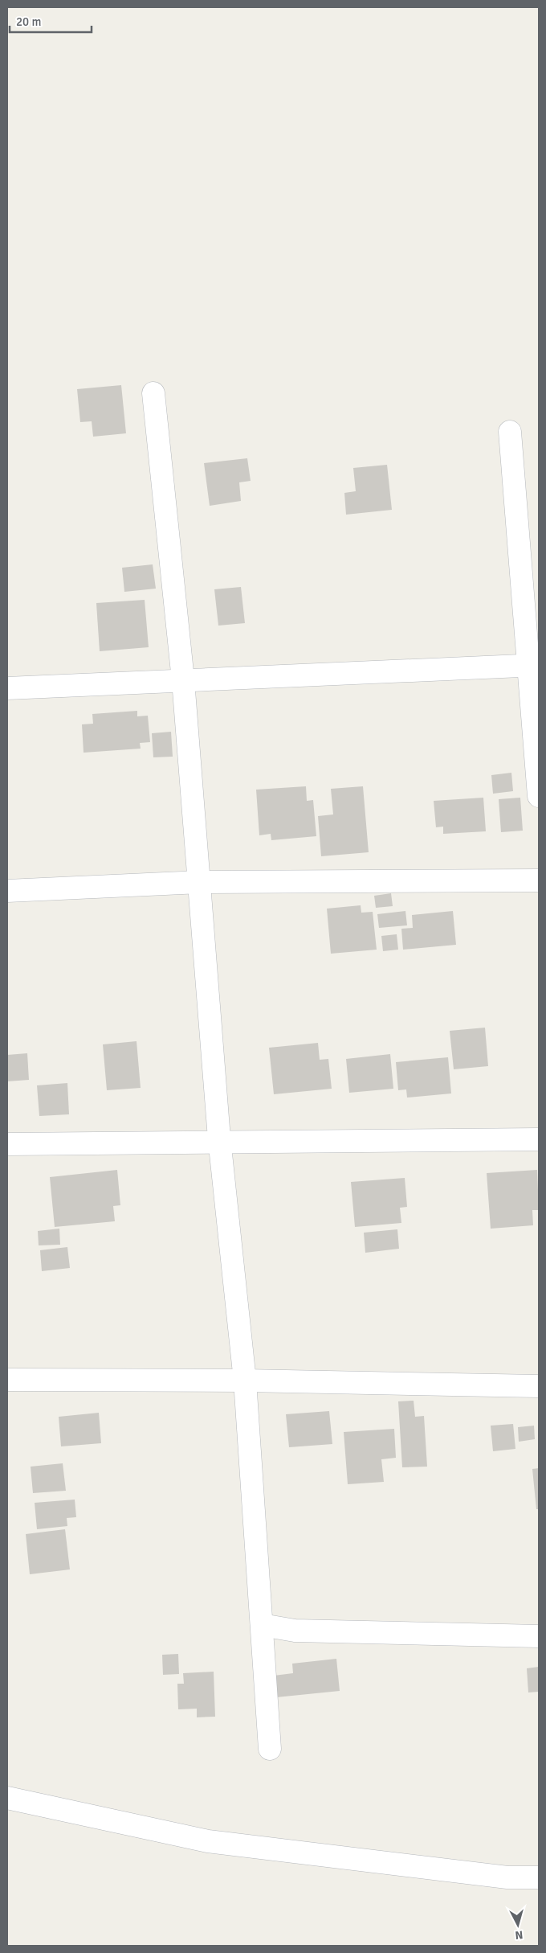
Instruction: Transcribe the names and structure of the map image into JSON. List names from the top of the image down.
{
  "scale_bar": "20 m",
  "north": "bottom"
}
